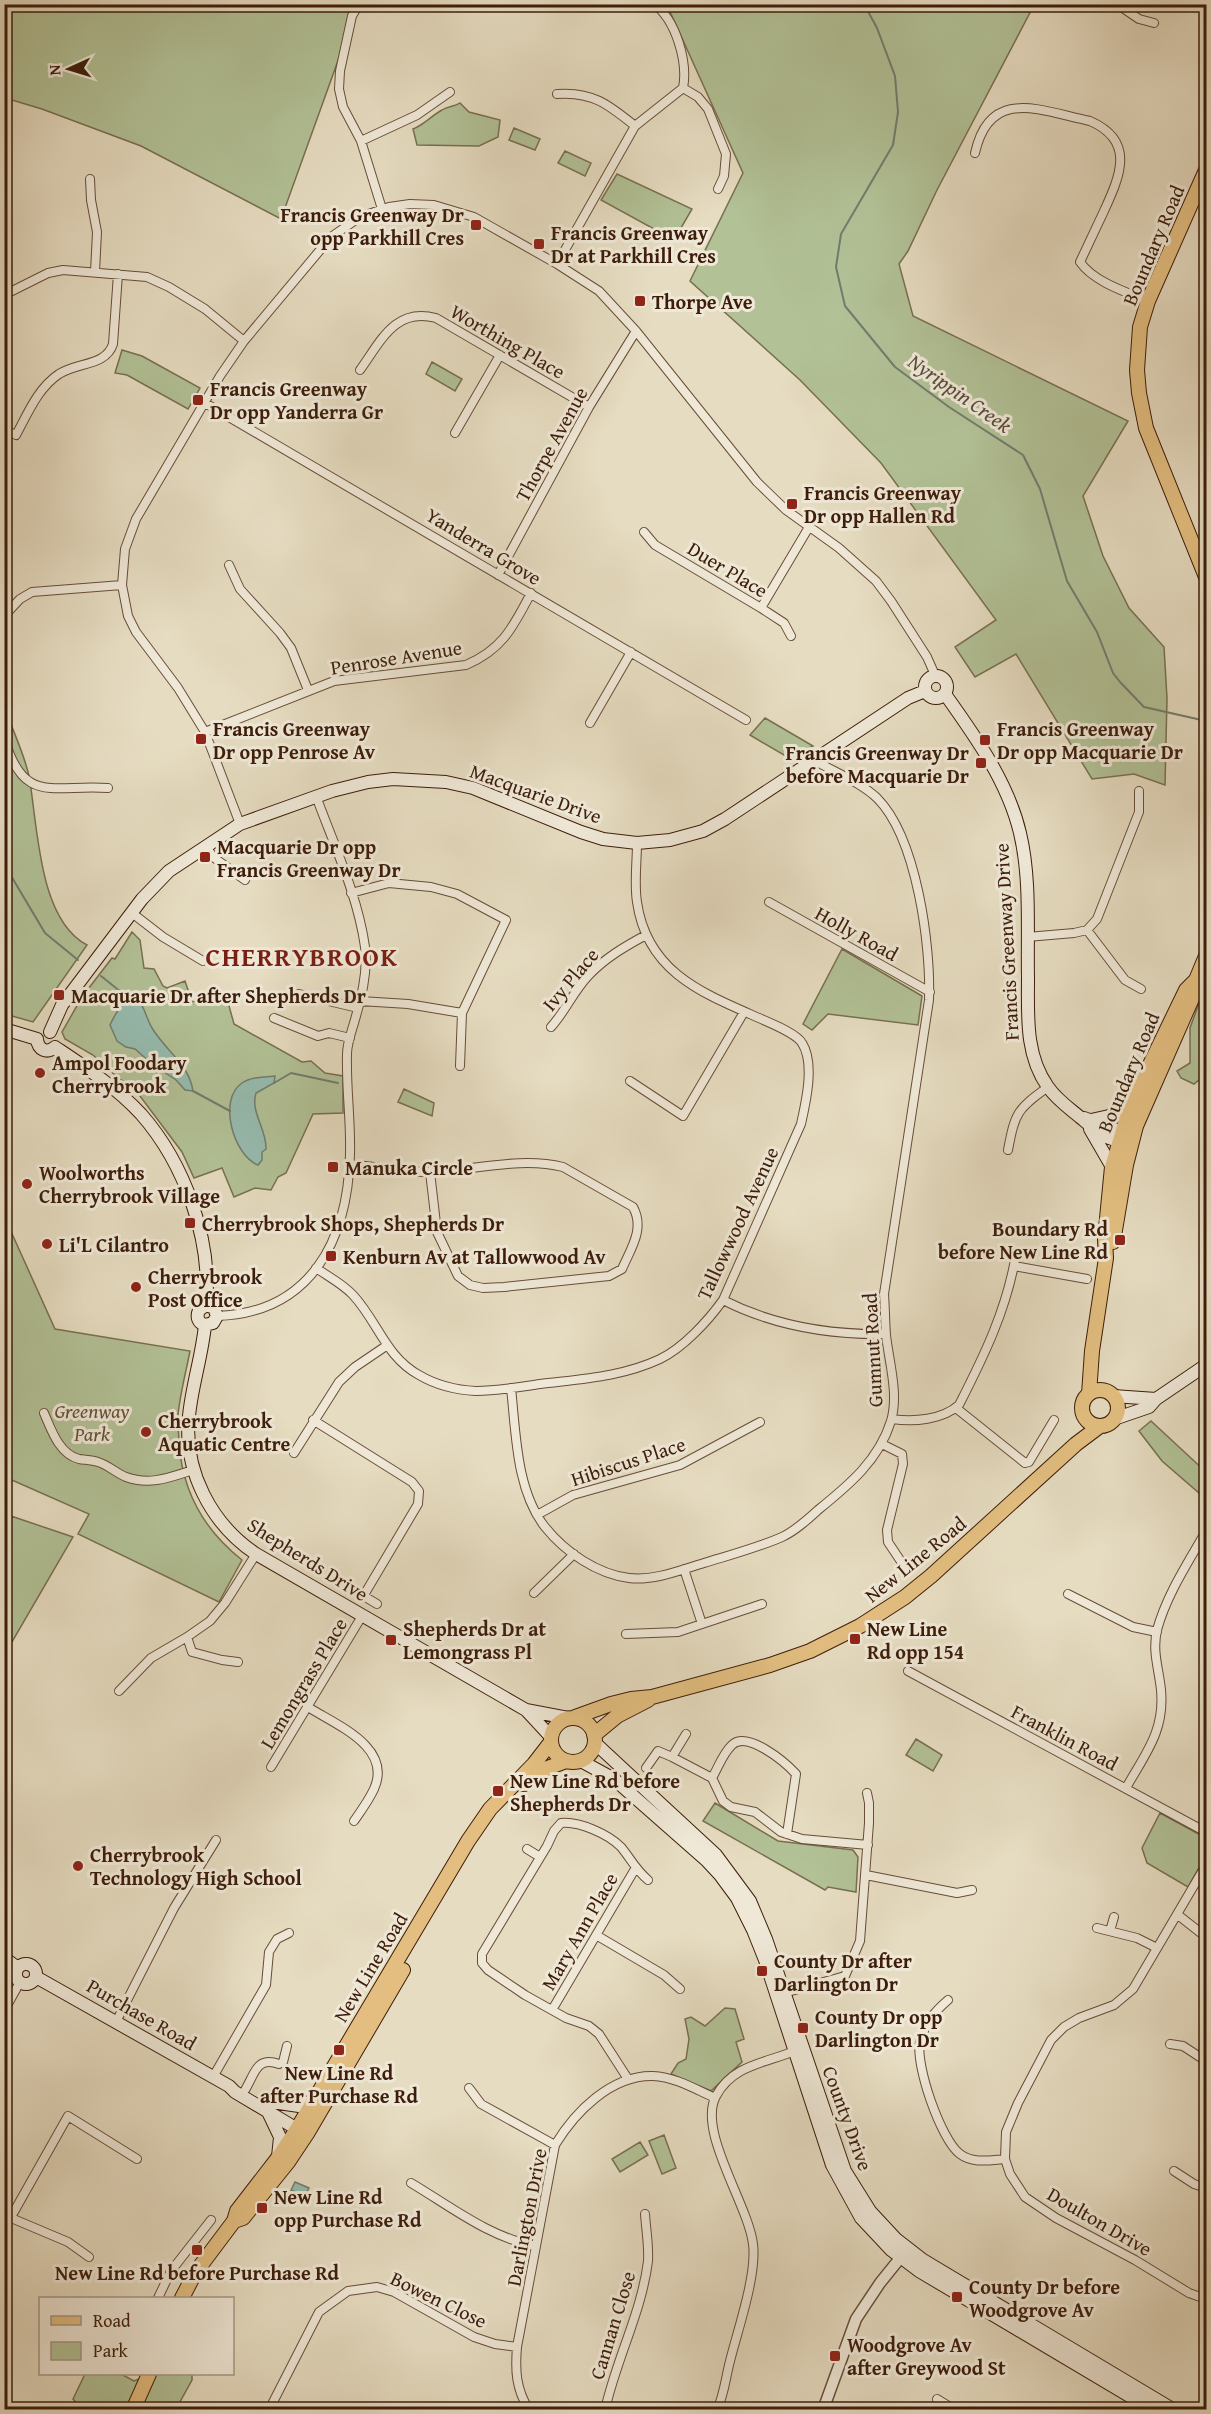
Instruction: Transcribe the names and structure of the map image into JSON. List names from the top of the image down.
{
  "streets": {
    "main road": [
      "Boundary Road",
      "Macquarie Drive",
      "Francis Greenway Drive",
      "Shepherds Drive",
      "New Line Road",
      "Purchase Road",
      "County Drive"
    ],
    "street": [
      "Worthing Place",
      "Thorpe Avenue",
      "Yanderra Grove",
      "Duer Place",
      "Penrose Avenue",
      "Holly Road",
      "Ivy Place",
      "Tallowwood Avenue",
      "Gumnut Road",
      "Hibiscus Place",
      "Lemongrass Place",
      "Franklin Road",
      "Mary Ann Place",
      "Darlington Drive",
      "Doulton Drive",
      "Bowen Close",
      "Cannan Close"
    ]
  },
  "crossings": [
    ["Boundary Road", "Francis Greenway Drive"],
    ["Boundary Road", "New Line Road"],
    ["Worthing Place", "Thorpe Avenue"],
    ["Thorpe Avenue", "Yanderra Grove"],
    ["Yanderra Grove", "Penrose Avenue"],
    ["Macquarie Drive", "Francis Greenway Drive"],
    ["Macquarie Drive", "Tallowwood Avenue"],
    ["Macquarie Drive", "Gumnut Road"],
    ["Holly Road", "Gumnut Road"],
    ["Ivy Place", "Tallowwood Avenue"],
    ["Tallowwood Avenue", "Gumnut Road"],
    ["Gumnut Road", "Hibiscus Place"],
    ["Shepherds Drive", "New Line Road"],
    ["Shepherds Drive", "Lemongrass Place"],
    ["Shepherds Drive", "County Drive"],
    ["New Line Road", "Purchase Road"],
    ["New Line Road", "County Drive"],
    ["Darlington Drive", "Bowen Close"]
  ],
  "districts": ["CHERRYBROOK"],
  "water": ["Nyrippin Creek"],
  "parks": ["Greenway Park"],
  "places": {
    "transit": [
      "Francis Greenway Dr opp Parkhill Cres",
      "Francis Greenway Dr at Parkhill Cres",
      "Thorpe Ave",
      "Francis Greenway Dr opp Yanderra Gr",
      "Francis Greenway Dr opp Hallen Rd",
      "Francis Greenway Dr opp Penrose Av",
      "Francis Greenway Dr opp Macquarie Dr",
      "Francis Greenway Dr before Macquarie Dr",
      "Macquarie Dr opp Francis Greenway Dr",
      "Macquarie Dr after Shepherds Dr",
      "Manuka Circle",
      "Cherrybrook Shops, Shepherds Dr",
      "Boundary Rd before New Line Rd",
      "Kenburn Av at Tallowwood Av",
      "New Line Rd opp 154",
      "Shepherds Dr at Lemongrass Pl",
      "New Line Rd before Shepherds Dr",
      "County Dr after Darlington Dr",
      "County Dr opp Darlington Dr",
      "New Line Rd after Purchase Rd",
      "New Line Rd opp Purchase Rd",
      "New Line Rd before Purchase Rd",
      "County Dr before Woodgrove Av",
      "Woodgrove Av after Greywood St"
    ],
    "other": [
      "Ampol Foodary Cherrybrook",
      "Woolworths Cherrybrook Village",
      "Li'L Cilantro",
      "Cherrybrook Post Office",
      "Cherrybrook Aquatic Centre",
      "Cherrybrook Technology High School"
    ]
  },
  "legend": ["Road", "Park"],
  "north": "left"
}
